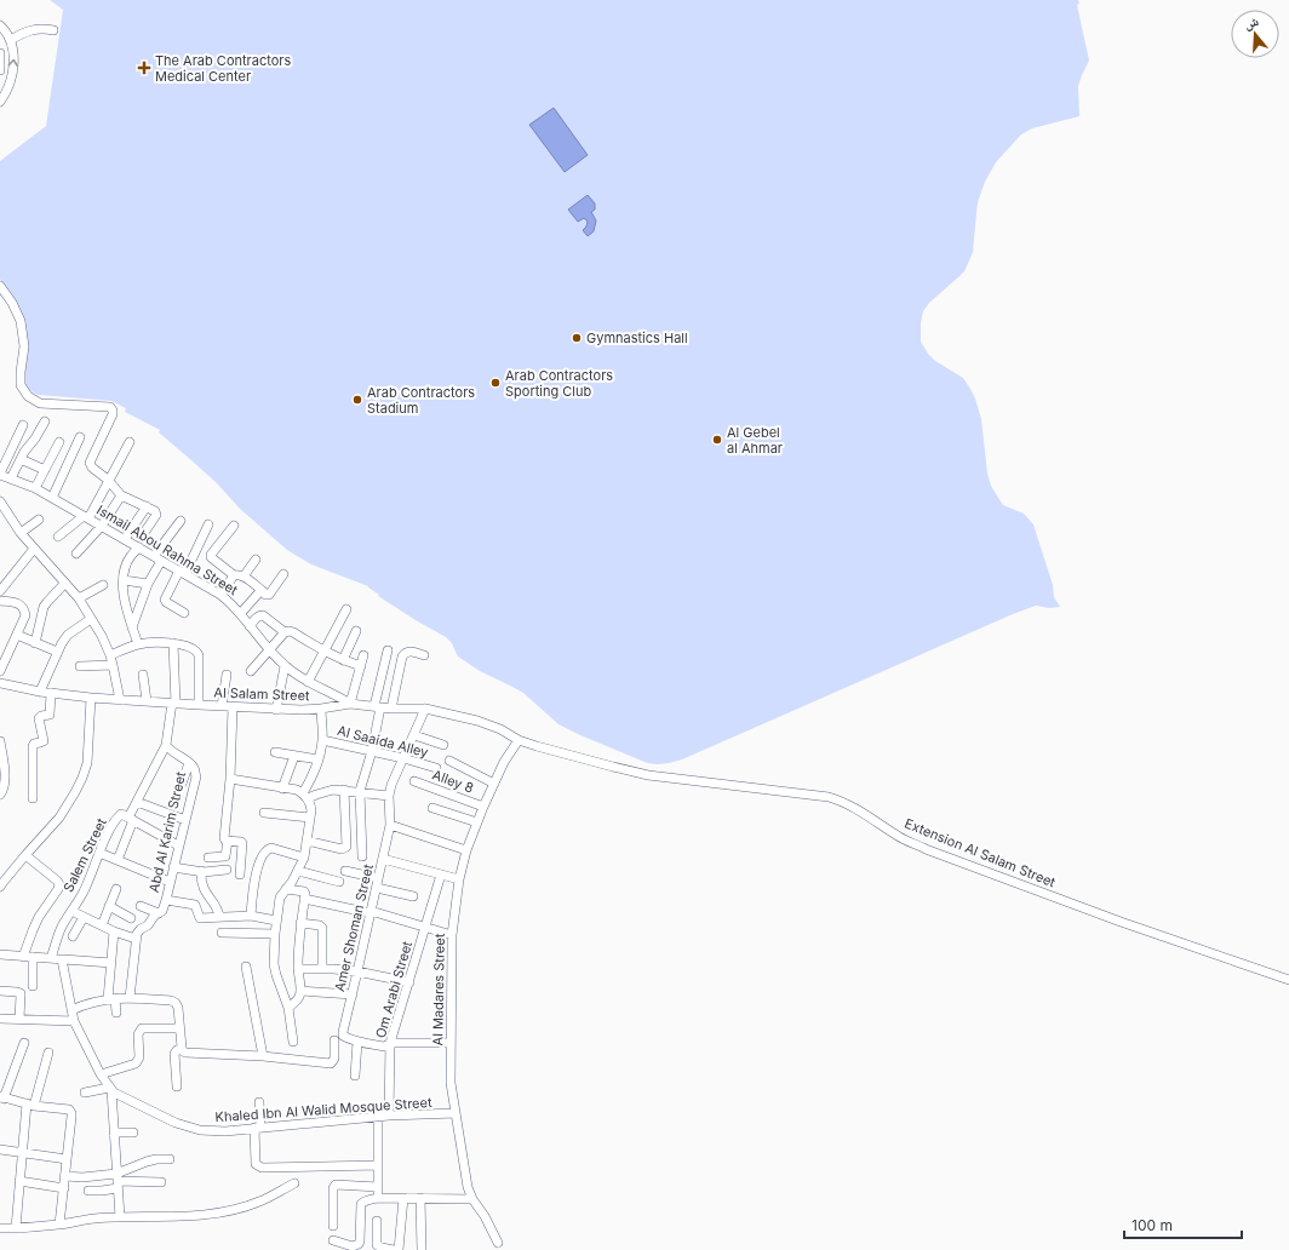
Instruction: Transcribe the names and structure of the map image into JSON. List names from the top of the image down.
{
  "streets": {
    "street": [
      "Ismail Abou Rahma Street",
      "Al Salam Street",
      "Al Saaida Alley",
      "Alley 8",
      "Abd Al Karim Street",
      "Extension Al Salam Street",
      "Salem Street",
      "Amer Shoman Street",
      "Om Arabi Street",
      "Al Madares Street",
      "Khaled Ibn Al Walid Mosque Street"
    ]
  },
  "crossings": [
    ["Ismail Abou Rahma Street", "Al Salam Street"],
    ["Al Salam Street", "Extension Al Salam Street"],
    ["Al Salam Street", "Al Madares Street"],
    ["Alley 8", "Al Madares Street"],
    ["Extension Al Salam Street", "Al Madares Street"],
    ["Om Arabi Street", "Khaled Ibn Al Walid Mosque Street"],
    ["Al Madares Street", "Khaled Ibn Al Walid Mosque Street"]
  ],
  "places": {
    "health": ["The Arab Contractors Medical Center"],
    "other": [
      "Gymnastics Hall",
      "Arab Contractors Sporting Club",
      "Arab Contractors Stadium",
      "Al Gebel al Ahmar"
    ]
  },
  "scale_bar": "100 m",
  "north": "top"
}
